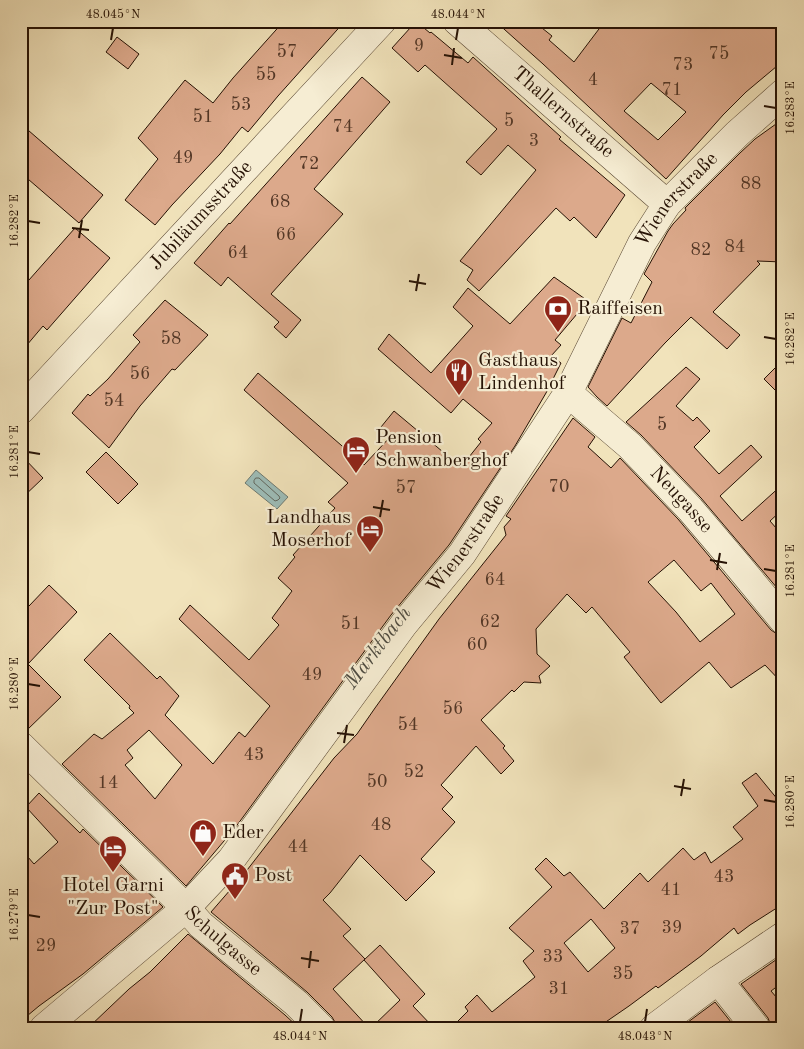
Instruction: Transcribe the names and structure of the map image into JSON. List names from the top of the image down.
{
  "streets": {
    "street": [
      "Thallernstraße",
      "Wienerstraße",
      "Jubiläumsstraße",
      "Neugasse",
      "Schulgasse"
    ]
  },
  "crossings": [
    ["Thallernstraße", "Wienerstraße"],
    ["Wienerstraße", "Neugasse"],
    ["Wienerstraße", "Schulgasse"]
  ],
  "water": ["Marktbach"],
  "places": {
    "bank": ["Raiffeisen"],
    "restaurant": ["Gasthaus Lindenhof"],
    "hotel": ["Pension Schwanberghof", "Landhaus Moserhof", "Hotel Garni \"Zur Post\""],
    "shop": ["Eder"],
    "public building": ["Post"]
  },
  "house_numbers": [
    "9",
    "57",
    "75",
    "73",
    "55",
    "4",
    "71",
    "53",
    "51",
    "5",
    "74",
    "3",
    "49",
    "72",
    "88",
    "68",
    "66",
    "84",
    "82",
    "64",
    "58",
    "56",
    "54",
    "5",
    "70",
    "57",
    "64",
    "62",
    "51",
    "60",
    "49",
    "56",
    "54",
    "43",
    "52",
    "50",
    "14",
    "48",
    "44",
    "43",
    "41",
    "39",
    "37",
    "29",
    "33",
    "35",
    "31"
  ],
  "coordinates": [
    "48.045°N",
    "48.044°N",
    "16.283°E",
    "16.282°E",
    "16.281°E",
    "16.280°E",
    "16.279°E",
    "48.043°N"
  ]
}
